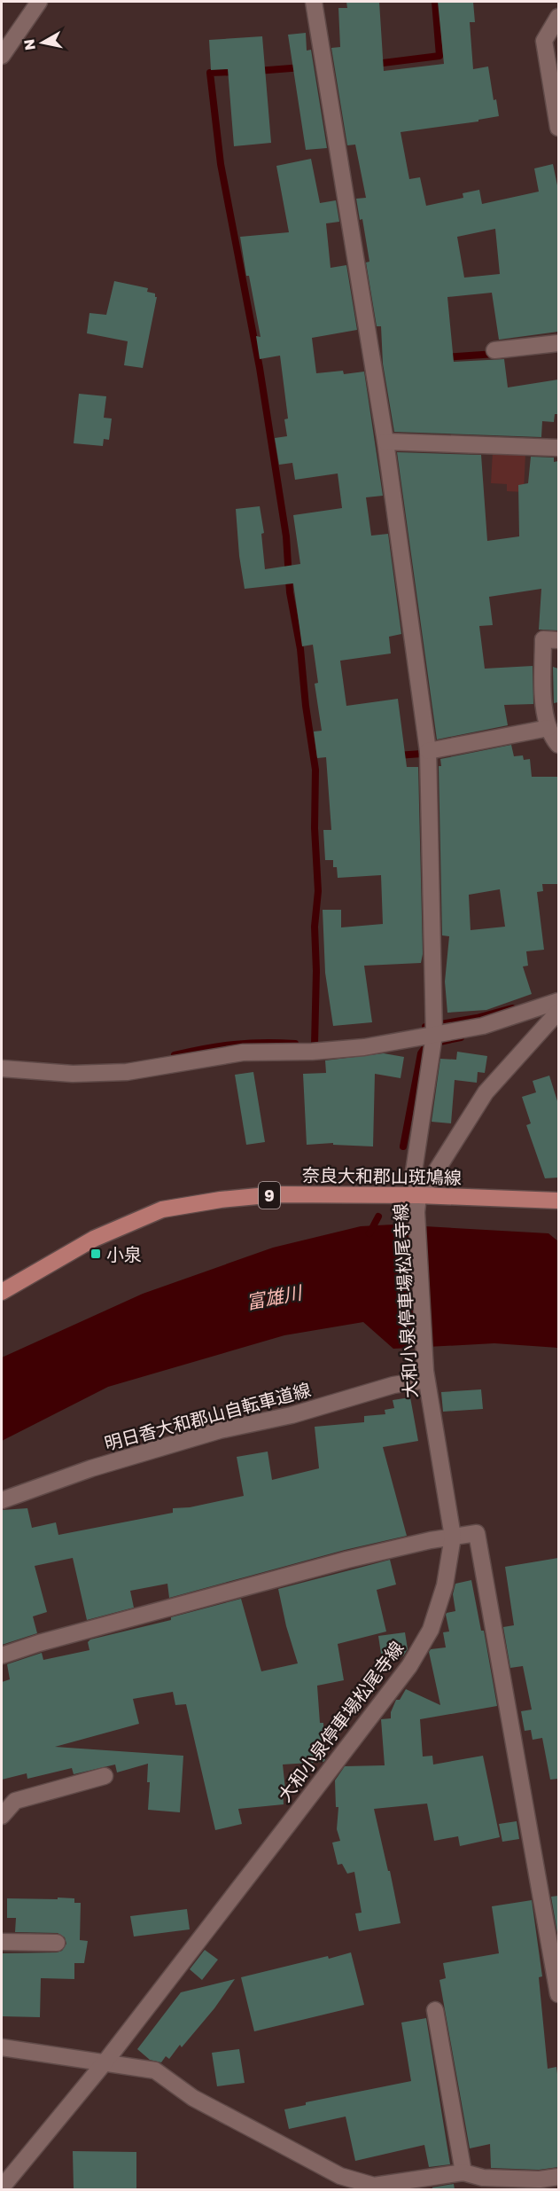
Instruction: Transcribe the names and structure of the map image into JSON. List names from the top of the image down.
{
  "streets": {
    "main road": ["奈良大和郡山斑鳩線", "9"],
    "street": ["大和小泉停車場松尾寺線", "明日香大和郡山自転車道線"]
  },
  "crossings": [
    ["奈良大和郡山斑鳩線", "大和小泉停車場松尾寺線"],
    ["大和小泉停車場松尾寺線", "明日香大和郡山自転車道線"]
  ],
  "water": ["富雄川"],
  "places": {
    "transit": ["小泉"]
  },
  "north": "left"
}
